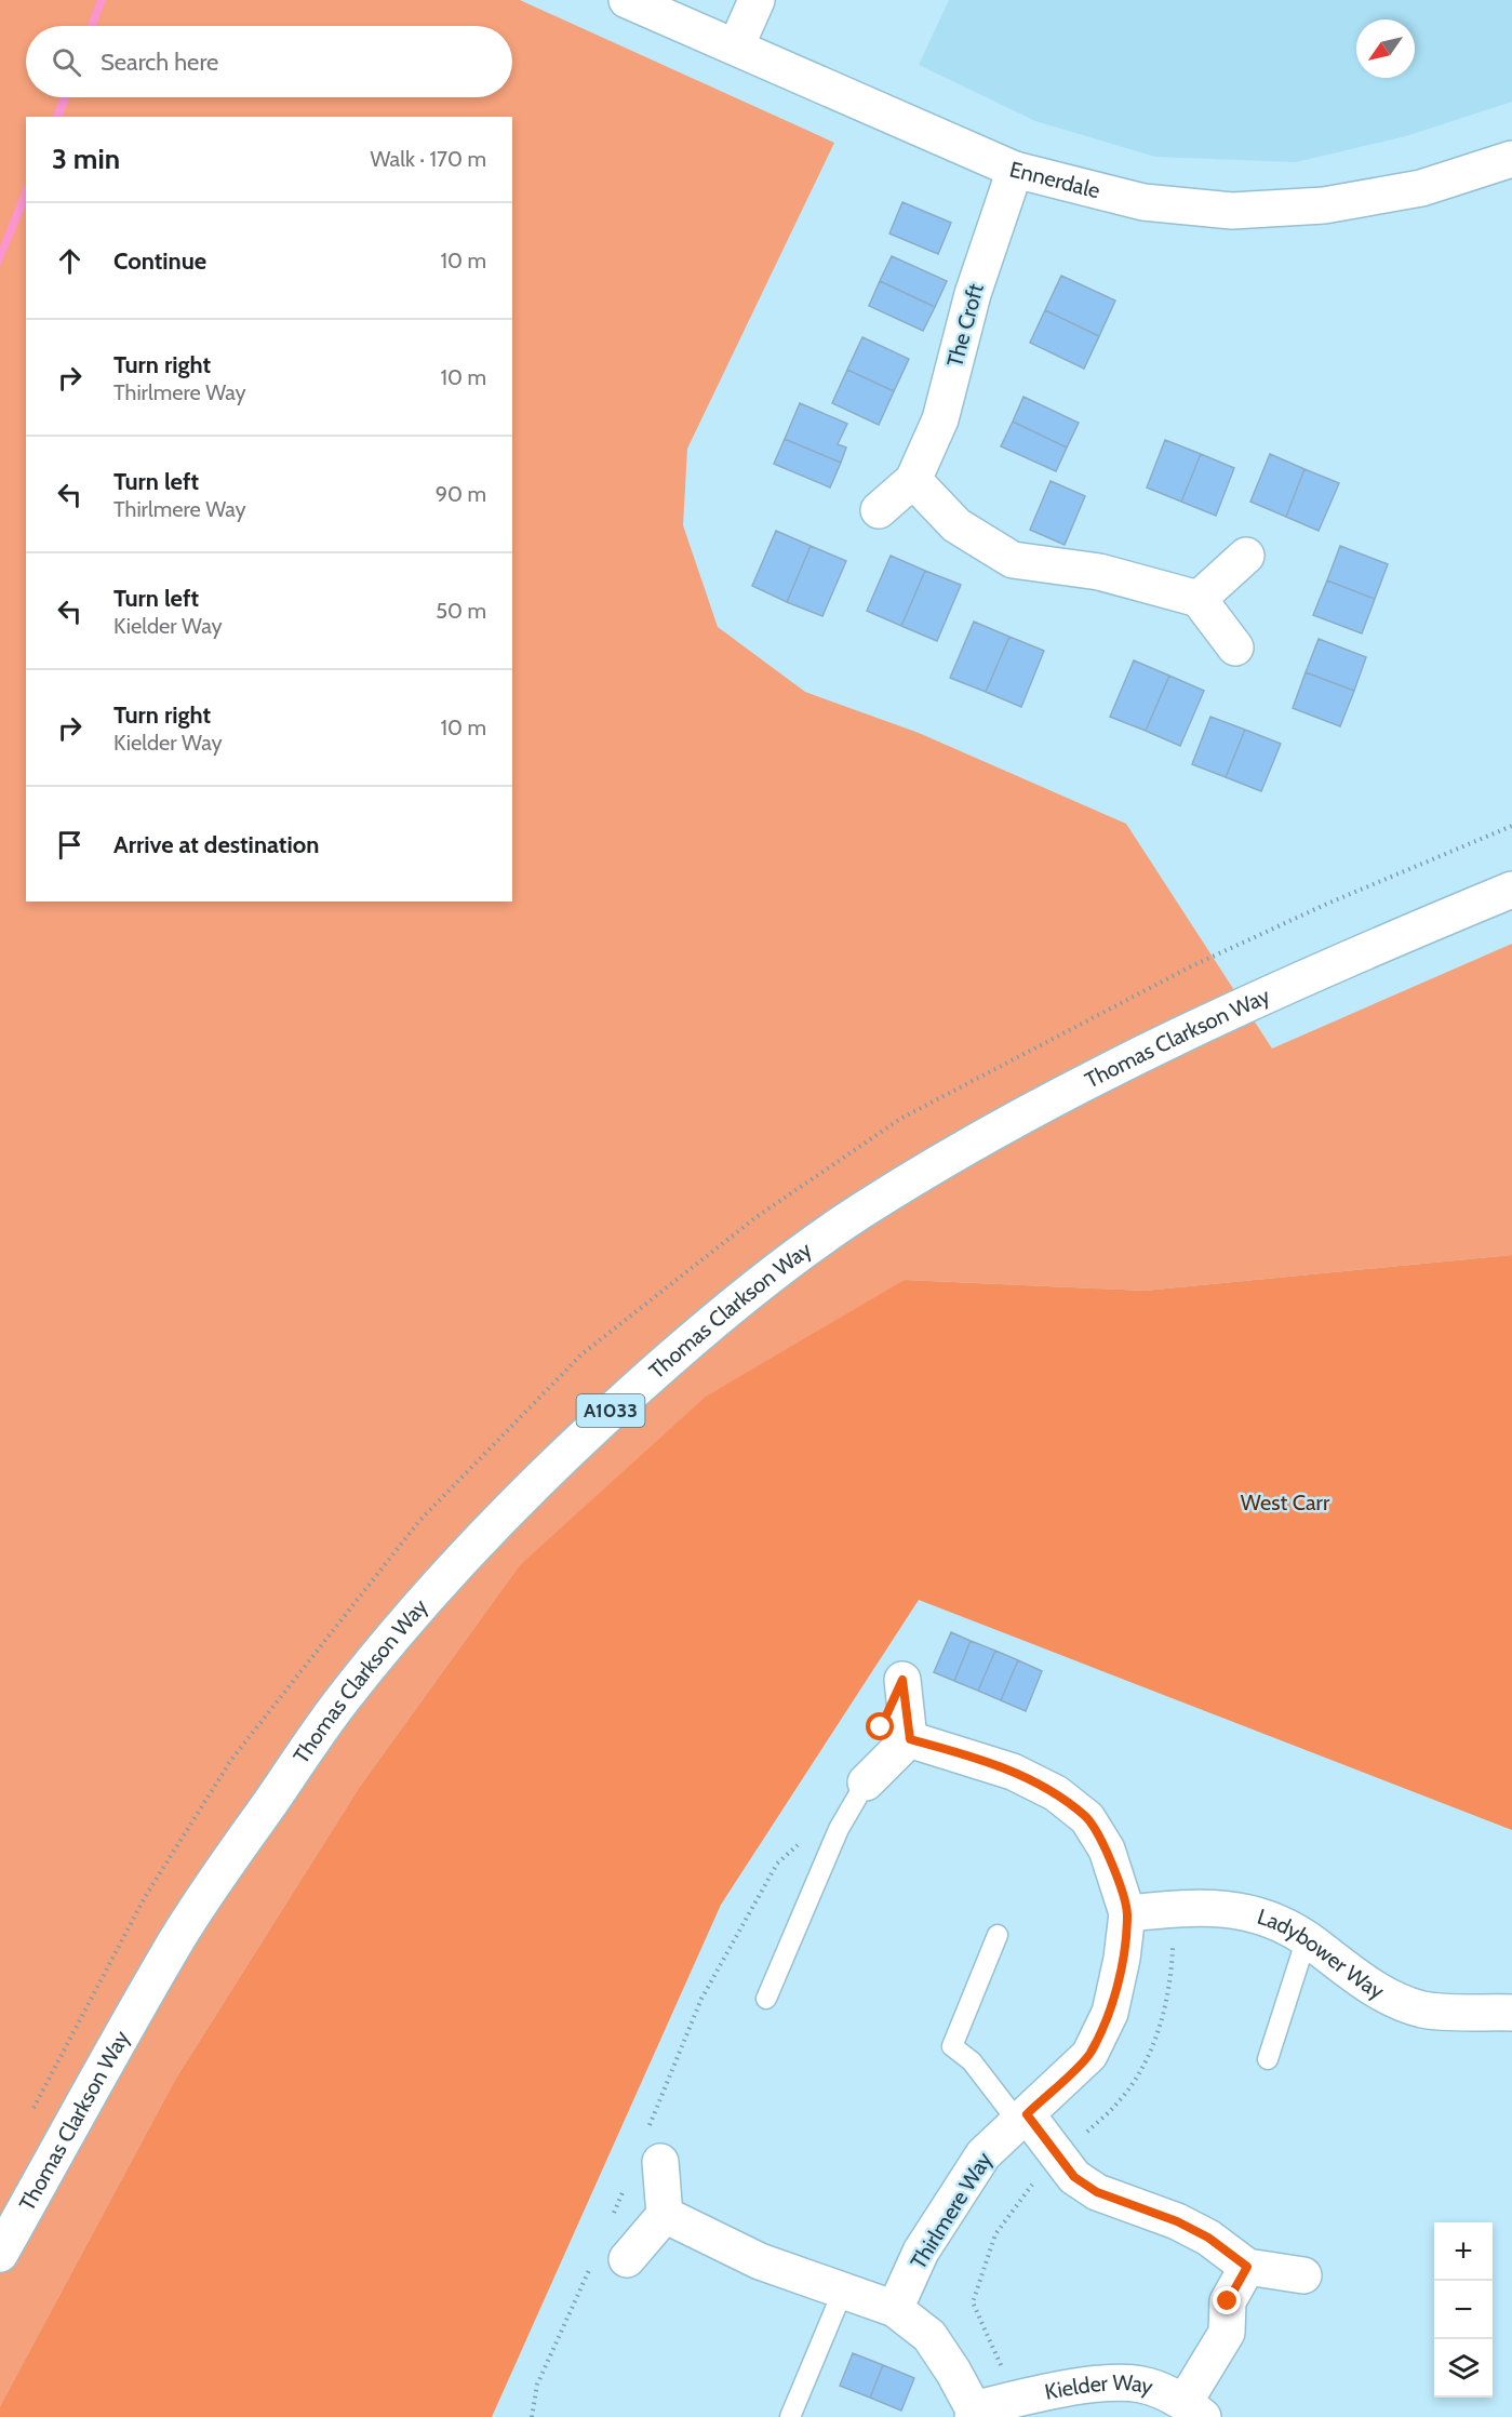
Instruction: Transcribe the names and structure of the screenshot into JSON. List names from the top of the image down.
{
  "streets": {
    "main road": [
      "Ennerdale",
      "The Croft",
      "Thomas Clarkson Way",
      "A1033",
      "Ladybower Way",
      "Thirlmere Way",
      "Kielder Way"
    ]
  },
  "crossings": [
    ["Ennerdale", "The Croft"],
    ["Ladybower Way", "Thirlmere Way"]
  ],
  "parks": ["West Carr"],
  "north": "bottom left",
  "page": {
    "search": "Search here",
    "heading": ["3 min", "Walk · 170 m"],
    "list": [
      ["Continue", "10 m"],
      ["Turn right", "Thirlmere Way", "10 m"],
      ["Turn left", "Thirlmere Way", "90 m"],
      ["Turn left", "Kielder Way", "50 m"],
      ["Turn right", "Kielder Way", "10 m"],
      "Arrive at destination"
    ],
    "map_buttons": ["+", "−"]
  }
}
